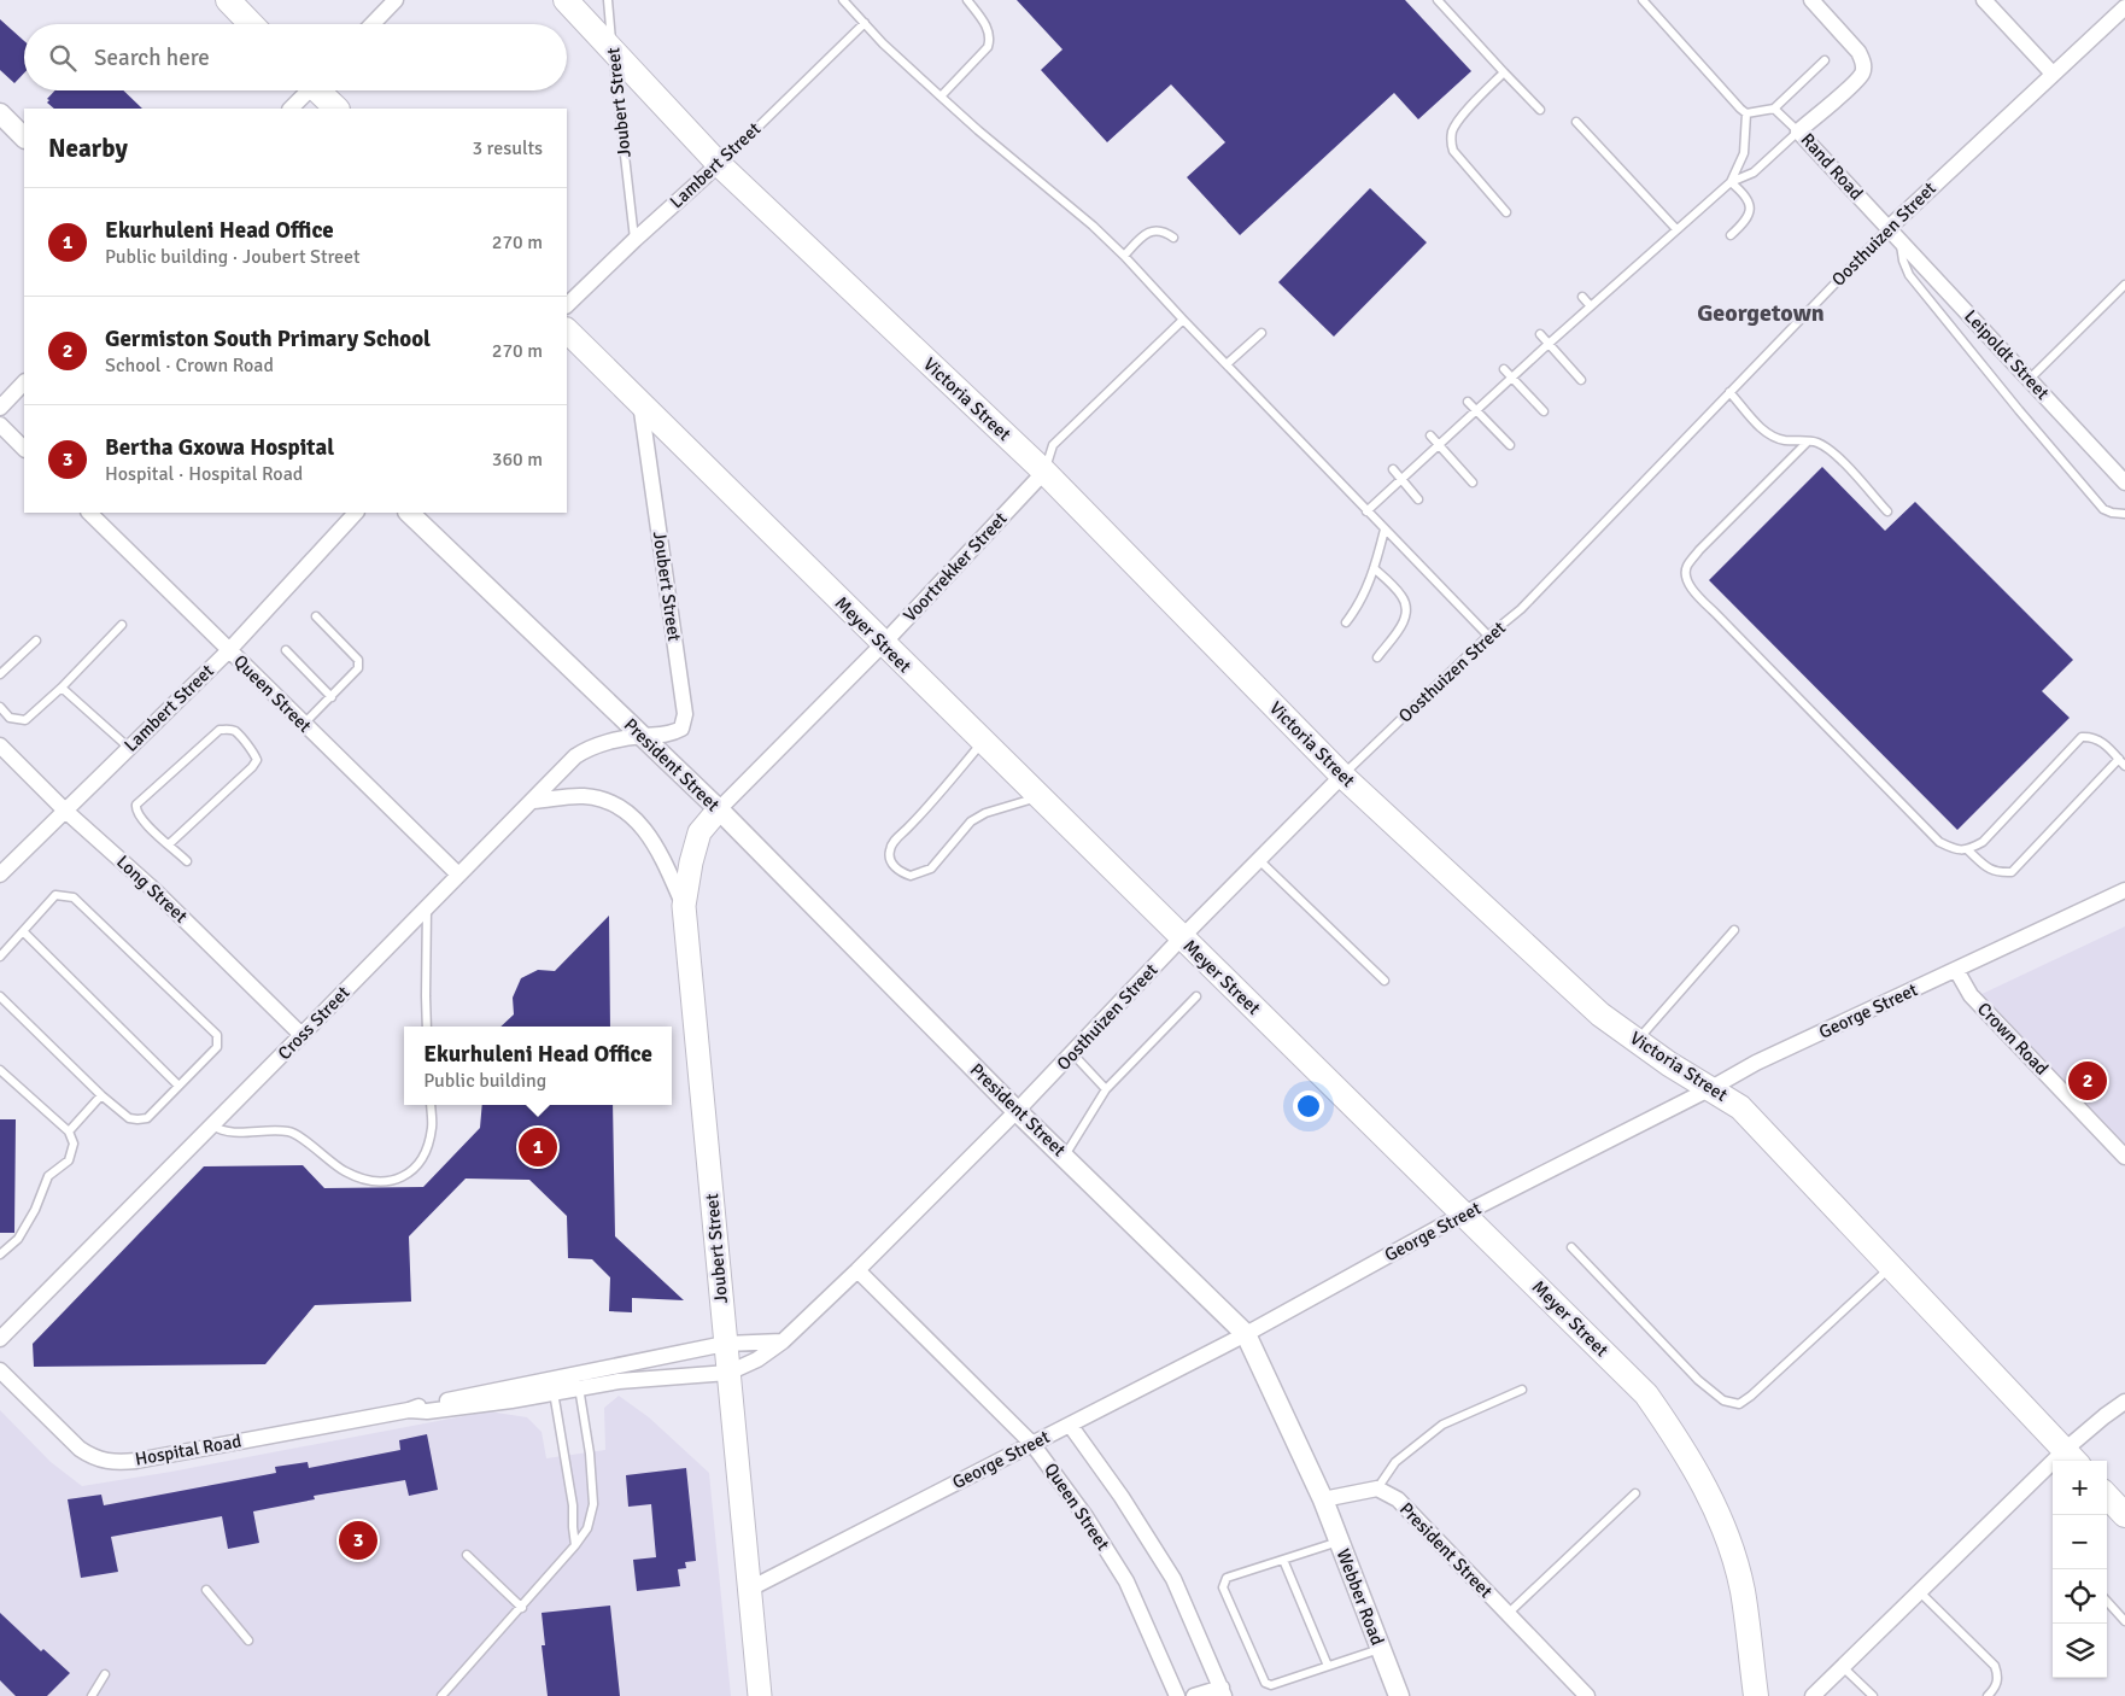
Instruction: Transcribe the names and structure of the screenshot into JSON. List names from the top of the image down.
{
  "streets": {
    "main road": ["Joubert Street", "Victoria Street", "Meyer Street"],
    "street": [
      "Lambert Street",
      "Rand Road",
      "Oosthuizen Street",
      "Leipoldt Street",
      "Voortrekker Street",
      "Queen Street",
      "President Street",
      "Long Street",
      "George Street",
      "Cross Street",
      "Crown Road",
      "Hospital Road",
      "Webber Road"
    ]
  },
  "crossings": [
    ["Joubert Street", "Lambert Street"],
    ["Joubert Street", "Oosthuizen Street"],
    ["Joubert Street", "Victoria Street"],
    ["Joubert Street", "Voortrekker Street"],
    ["Joubert Street", "Meyer Street"],
    ["Joubert Street", "President Street"],
    ["Joubert Street", "George Street"],
    ["Joubert Street", "Cross Street"],
    ["Joubert Street", "Hospital Road"],
    ["Lambert Street", "Victoria Street"],
    ["Lambert Street", "Queen Street"],
    ["Lambert Street", "Long Street"],
    ["Rand Road", "Oosthuizen Street"],
    ["Rand Road", "Leipoldt Street"],
    ["Oosthuizen Street", "Leipoldt Street"],
    ["Oosthuizen Street", "Victoria Street"],
    ["Oosthuizen Street", "Meyer Street"],
    ["Oosthuizen Street", "Queen Street"],
    ["Oosthuizen Street", "President Street"],
    ["Oosthuizen Street", "Hospital Road"],
    ["Victoria Street", "Voortrekker Street"],
    ["Victoria Street", "George Street"],
    ["Voortrekker Street", "Meyer Street"],
    ["Voortrekker Street", "President Street"],
    ["Meyer Street", "George Street"],
    ["Queen Street", "George Street"],
    ["Queen Street", "Cross Street"],
    ["President Street", "George Street"],
    ["President Street", "Cross Street"],
    ["President Street", "Webber Road"],
    ["Long Street", "Cross Street"],
    ["George Street", "Crown Road"]
  ],
  "districts": ["Georgetown"],
  "page": {
    "search": "Search here",
    "heading": ["Nearby", "3 results"],
    "list": [
      {
        "mark": "1",
        "name": "Ekurhuleni Head Office",
        "note": "Public building · Joubert Street",
        "value": "270 m"
      },
      {
        "mark": "2",
        "name": "Germiston South Primary School",
        "note": "School · Crown Road",
        "value": "270 m"
      },
      {
        "mark": "3",
        "name": "Bertha Gxowa Hospital",
        "note": "Hospital · Hospital Road",
        "value": "360 m"
      }
    ],
    "popup": ["Ekurhuleni Head Office", "Public building"],
    "pins": ["2", "1", "3"],
    "map_buttons": ["+", "−"]
  }
}
